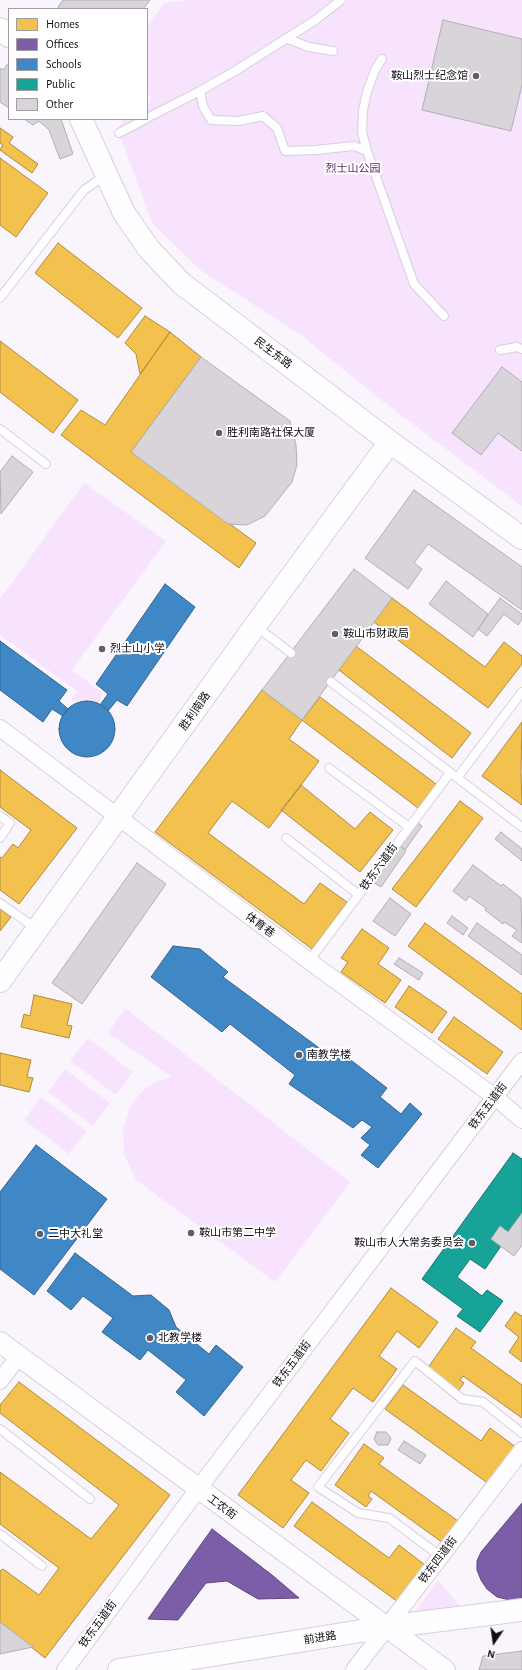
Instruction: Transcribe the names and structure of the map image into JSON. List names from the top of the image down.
{
  "streets": {
    "main road": ["民生东路", "胜利南路", "前进路"],
    "street": [
      "体育巷",
      "铁东五道街",
      "工农街",
      "铁东四道街"
    ],
    "lane": ["铁东六道街"]
  },
  "crossings": [
    ["民生东路", "胜利南路"],
    ["胜利南路", "体育巷"],
    ["铁东六道街", "体育巷"],
    ["体育巷", "铁东五道街"],
    ["铁东五道街", "工农街"],
    ["工农街", "铁东四道街"],
    ["工农街", "前进路"],
    ["铁东四道街", "前进路"]
  ],
  "parks": ["烈士山公园"],
  "places": [
    "鞍山烈士纪念馆",
    "胜利南路社保大厦",
    "鞍山市财政局",
    "烈士山小学",
    "南教学楼",
    "鞍山市第二中学",
    "二中大礼堂",
    "鞍山市人大常务委员会",
    "北教学楼"
  ],
  "legend": [
    "Homes",
    "Offices",
    "Schools",
    "Public",
    "Other"
  ],
  "north": "bottom"
}
